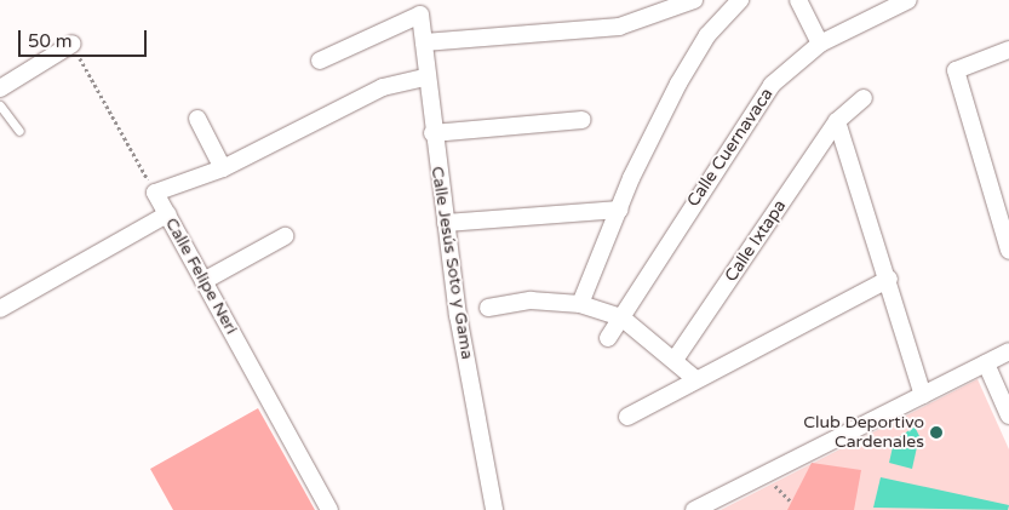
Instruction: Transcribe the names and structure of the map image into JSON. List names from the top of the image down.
{
  "streets": {
    "street": [
      "Calle Cuernavaca",
      "Calle Ixtapa",
      "Calle Jesús Soto y Gama",
      "Calle Felipe Neri"
    ]
  },
  "places": ["Club Deportivo Cardenales"],
  "scale_bar": "50 m"
}
